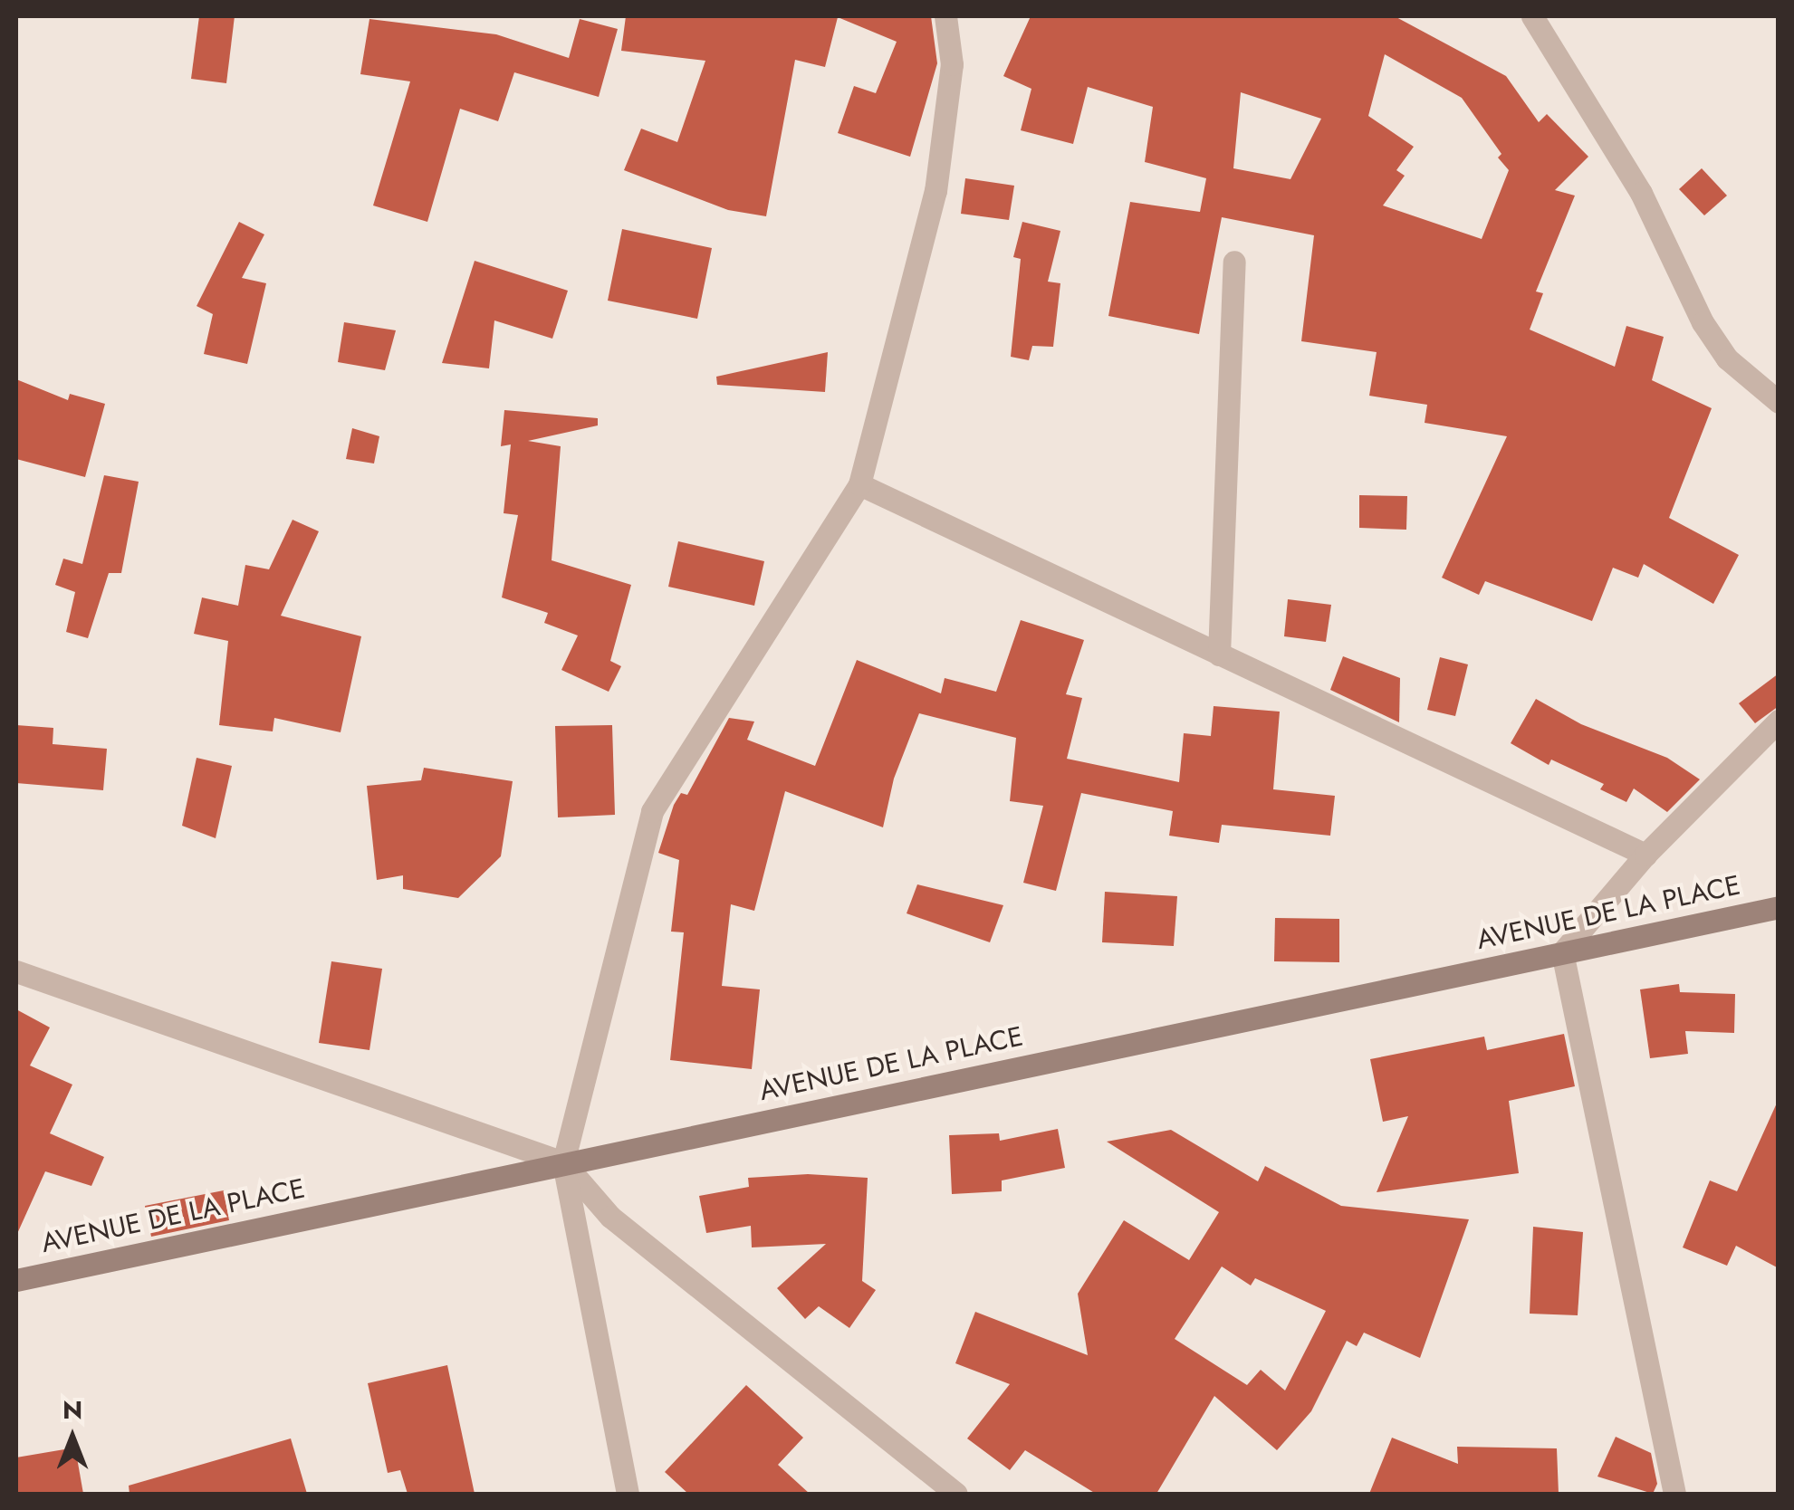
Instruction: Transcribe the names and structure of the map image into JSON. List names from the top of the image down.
{
  "streets": {
    "street": ["AVENUE DE LA PLACE"]
  },
  "north": "top"
}
